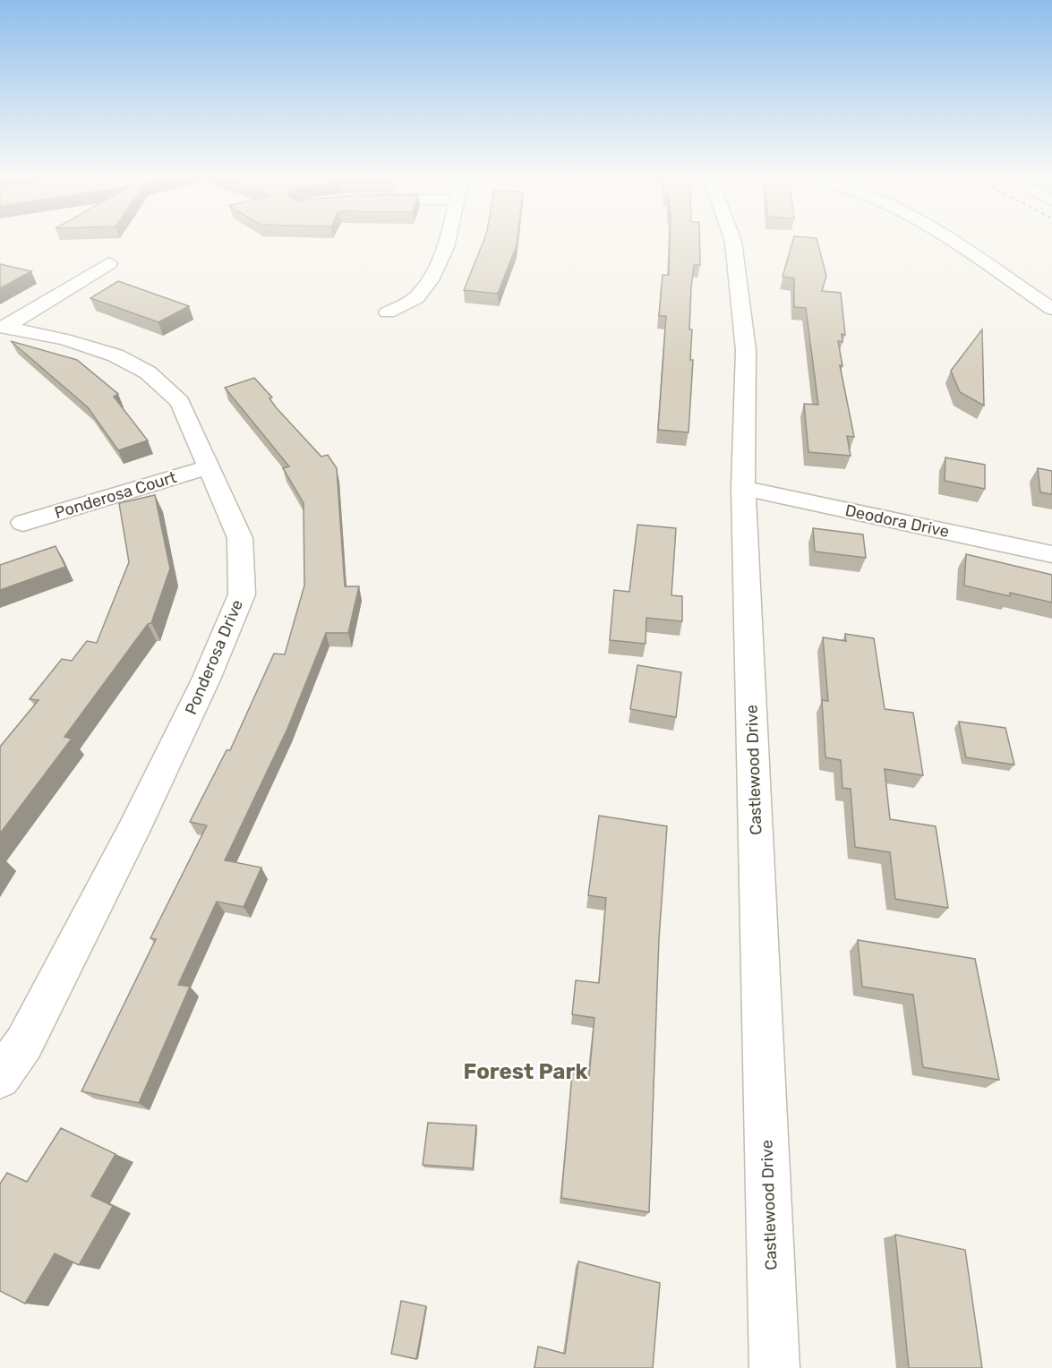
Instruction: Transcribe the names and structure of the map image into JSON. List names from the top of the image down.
{
  "streets": {
    "street": [
      "Ponderosa Court",
      "Deodora Drive",
      "Ponderosa Drive",
      "Castlewood Drive"
    ]
  },
  "crossings": [
    ["Ponderosa Court", "Ponderosa Drive"],
    ["Deodora Drive", "Castlewood Drive"]
  ],
  "districts": ["Forest Park"]
}
